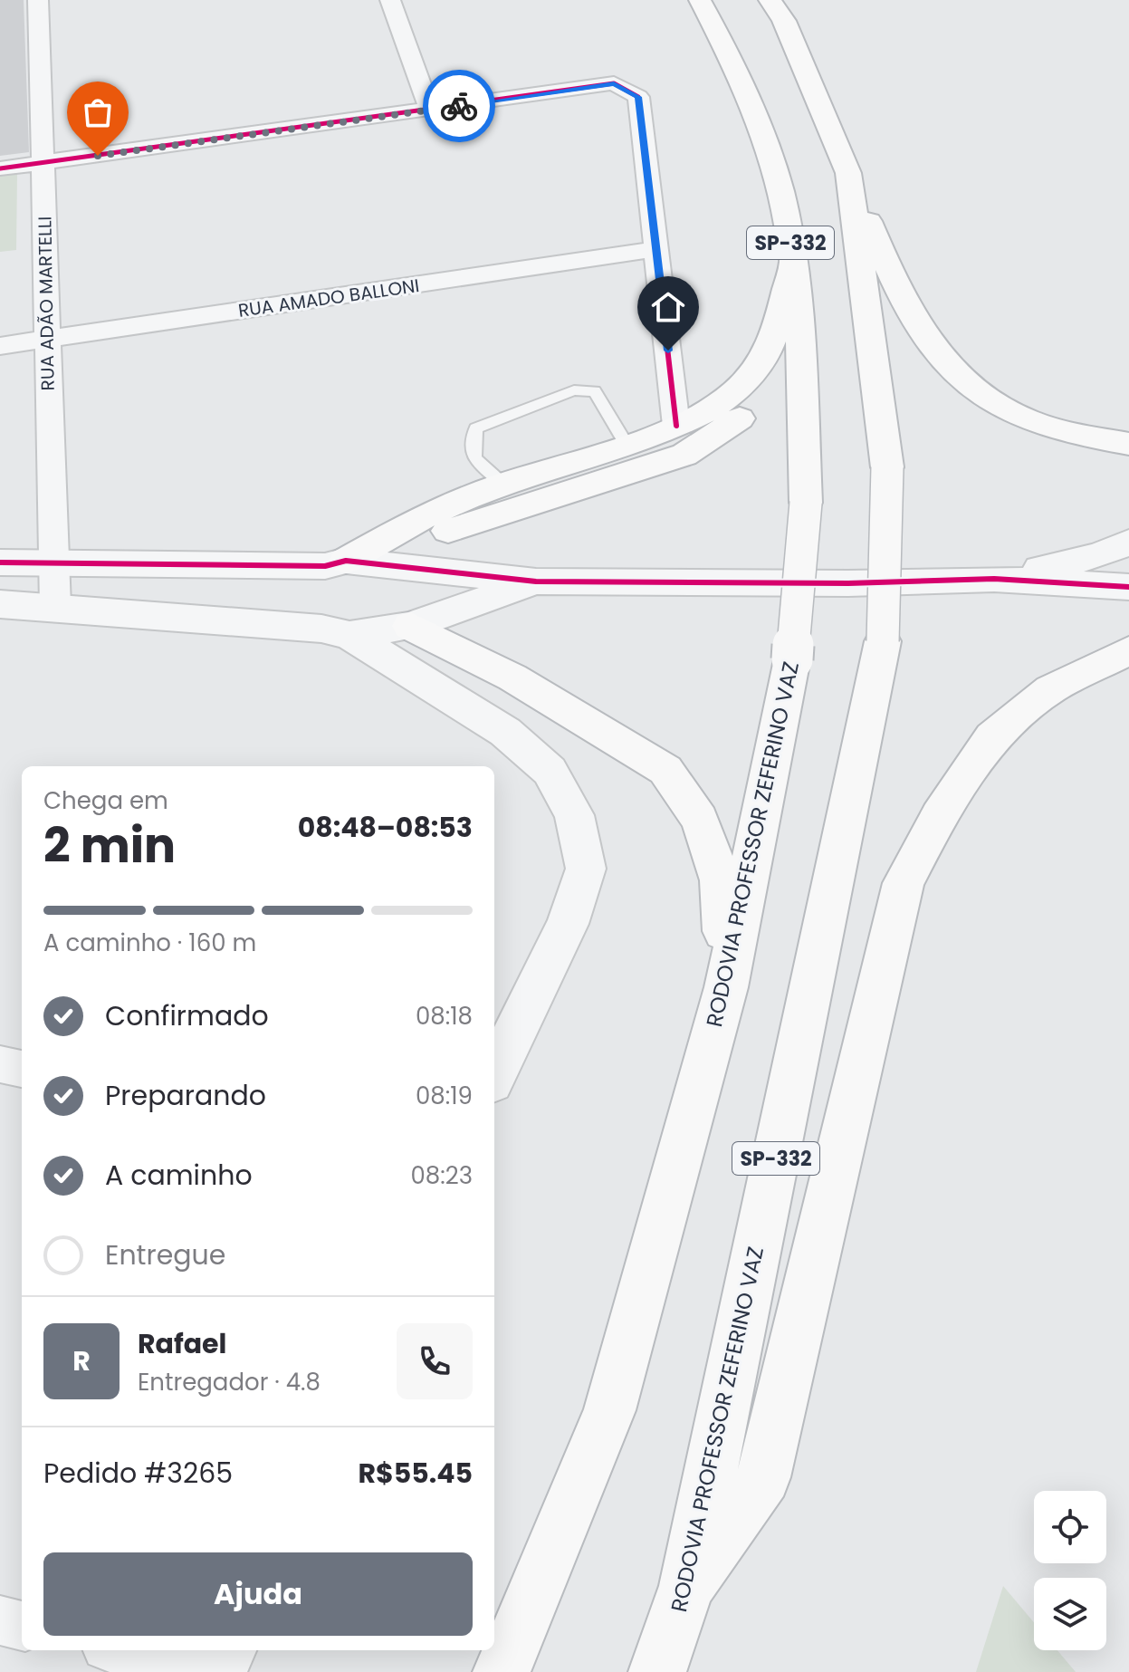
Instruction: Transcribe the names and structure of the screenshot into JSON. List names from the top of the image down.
{
  "streets": {
    "highway": ["SP-332", "RODOVIA PROFESSOR ZEFERINO VAZ"],
    "street": ["RUA AMADO BALLONI", "RUA ADÃO MARTELLI"]
  },
  "crossings": [
    ["RUA AMADO BALLONI", "RUA ADÃO MARTELLI"]
  ],
  "page": {
    "heading": ["2 min", "Chega em", "08:48–08:53"],
    "panel": [
      "Rafael",
      "Entregador · 4.8",
      "Pedido #3265",
      "R$55.45"
    ],
    "bar": "A caminho · 160 m",
    "list": [
      ["Confirmado", "08:18"],
      ["Preparando", "08:19"],
      ["A caminho", "08:23"],
      "Entregue"
    ],
    "round": "R",
    "buttons": "Ajuda"
  }
}
